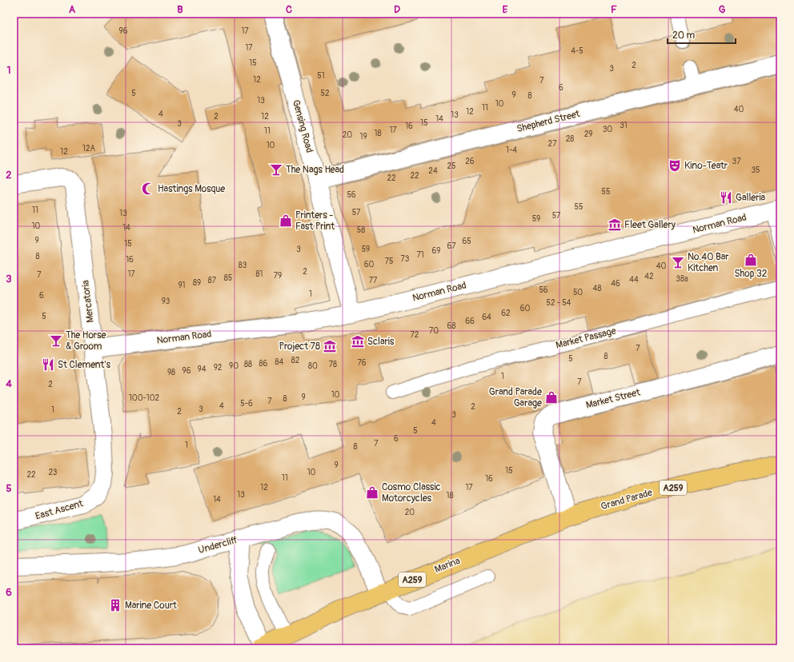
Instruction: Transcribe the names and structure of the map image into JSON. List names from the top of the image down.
{
  "streets": {
    "highway": ["A259", "Grand Parade", "Marina"],
    "street": [
      "Shepherd Street",
      "Gensing Road",
      "Norman Road",
      "Mercatoria",
      "Market Street",
      "East Ascent",
      "Undercliff"
    ],
    "lane": ["Market Passage"]
  },
  "crossings": [
    ["Shepherd Street", "Gensing Road"],
    ["Gensing Road", "Norman Road"],
    ["Norman Road", "Mercatoria"],
    ["Mercatoria", "East Ascent"],
    ["Market Street", "Grand Parade"],
    ["Market Street", "Marina"],
    ["Grand Parade", "Marina"],
    ["Undercliff", "Marina"]
  ],
  "places": {
    "theatre": ["Kino-Teatr"],
    "bar": ["The Nags Head", "No.40 Bar Kitchen", "The Horse & Groom"],
    "mosque": ["Hastings Mosque"],
    "restaurant": ["Galleria", "St Clement's"],
    "shop": [
      "Printers - Fast Print",
      "Shop 32",
      "Grand Parade Garage",
      "Cosmo Classic Motorcycles"
    ],
    "museum": ["Fleet Gallery", "Sclaris", "Project 78"],
    "building": ["Marine Court"]
  },
  "house_numbers": [
    "96",
    "17",
    "17",
    "4-5",
    "15",
    "2",
    "3",
    "51",
    "12",
    "7",
    "6",
    "5",
    "52",
    "9",
    "8",
    "13",
    "10",
    "11",
    "40",
    "12",
    "4",
    "13",
    "2",
    "12",
    "14",
    "15",
    "3",
    "31",
    "16",
    "30",
    "17",
    "11",
    "18",
    "29",
    "20",
    "19",
    "28",
    "27",
    "10",
    "12A",
    "1-4",
    "12",
    "26",
    "37",
    "25",
    "35",
    "24",
    "22",
    "22",
    "55",
    "56",
    "55",
    "11",
    "57",
    "13",
    "57",
    "59",
    "10",
    "14",
    "58",
    "9",
    "65",
    "15",
    "67",
    "3",
    "59",
    "69",
    "71",
    "8",
    "73",
    "16",
    "75",
    "60",
    "83",
    "40",
    "2",
    "17",
    "81",
    "7",
    "79",
    "42",
    "85",
    "38a",
    "44",
    "87",
    "77",
    "89",
    "46",
    "91",
    "48",
    "56",
    "50",
    "1",
    "6",
    "93",
    "52 - 54",
    "60",
    "62",
    "5",
    "64",
    "66",
    "68",
    "70",
    "72",
    "7",
    "8",
    "5",
    "82",
    "84",
    "76",
    "86",
    "88",
    "78",
    "90",
    "80",
    "92",
    "94",
    "96",
    "98",
    "1",
    "7",
    "2",
    "10",
    "9",
    "100-102",
    "8",
    "7",
    "5-6",
    "4",
    "2",
    "3",
    "1",
    "2",
    "3",
    "4",
    "5",
    "6",
    "7",
    "1",
    "8",
    "9",
    "15",
    "23",
    "10",
    "22",
    "11",
    "16",
    "12",
    "17",
    "13",
    "18",
    "14",
    "20"
  ],
  "scale_bar": "20 m",
  "grid": {
    "columns": [
      "A",
      "B",
      "C",
      "D",
      "E",
      "F",
      "G"
    ],
    "rows": [
      "1",
      "2",
      "3",
      "4",
      "5",
      "6"
    ]
  }
}
